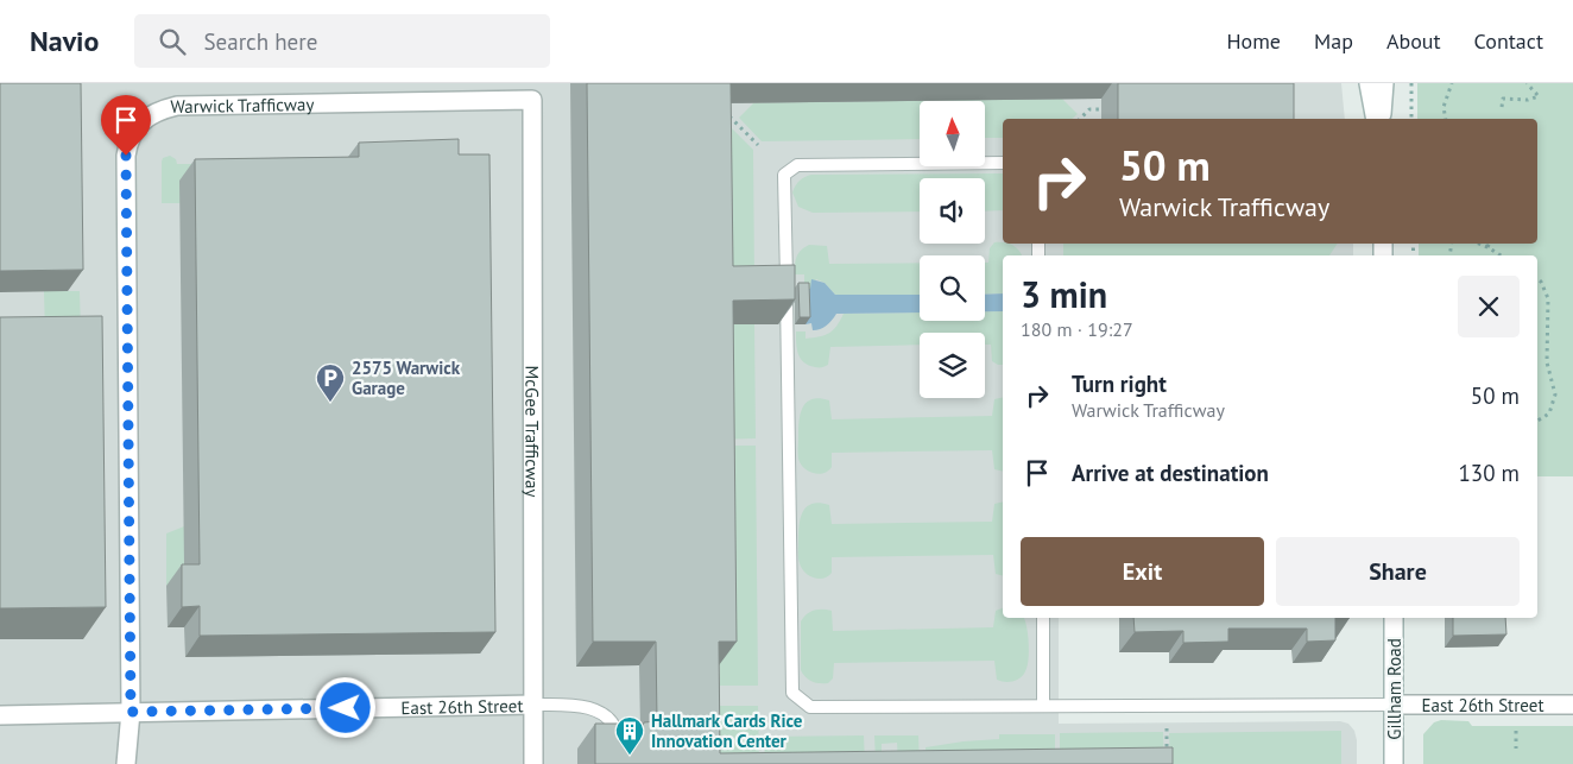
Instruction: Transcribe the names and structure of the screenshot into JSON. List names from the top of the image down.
{
  "streets": {
    "street": [
      "Warwick Trafficway",
      "McGee Trafficway",
      "Gillham Road",
      "East 26th Street"
    ]
  },
  "crossings": [
    ["Warwick Trafficway", "McGee Trafficway"],
    ["Warwick Trafficway", "East 26th Street"],
    ["McGee Trafficway", "East 26th Street"],
    ["Gillham Road", "East 26th Street"]
  ],
  "places": {
    "parking": ["2575 Warwick Garage"],
    "building": ["Hallmark Cards Rice Innovation Center"]
  },
  "north": "top",
  "page": {
    "header": "Navio",
    "search": "Search here",
    "nav": [
      "Home",
      "Map",
      "About",
      "Contact"
    ],
    "turn": ["50 m", "Warwick Trafficway"],
    "heading": ["3 min", "180 m · 19:27"],
    "list": [
      {
        "name": "Turn right",
        "note": "Warwick Trafficway",
        "value": "50 m"
      },
      {
        "name": "Arrive at destination",
        "value": "130 m"
      }
    ],
    "buttons": ["Exit", "Share"]
  }
}
